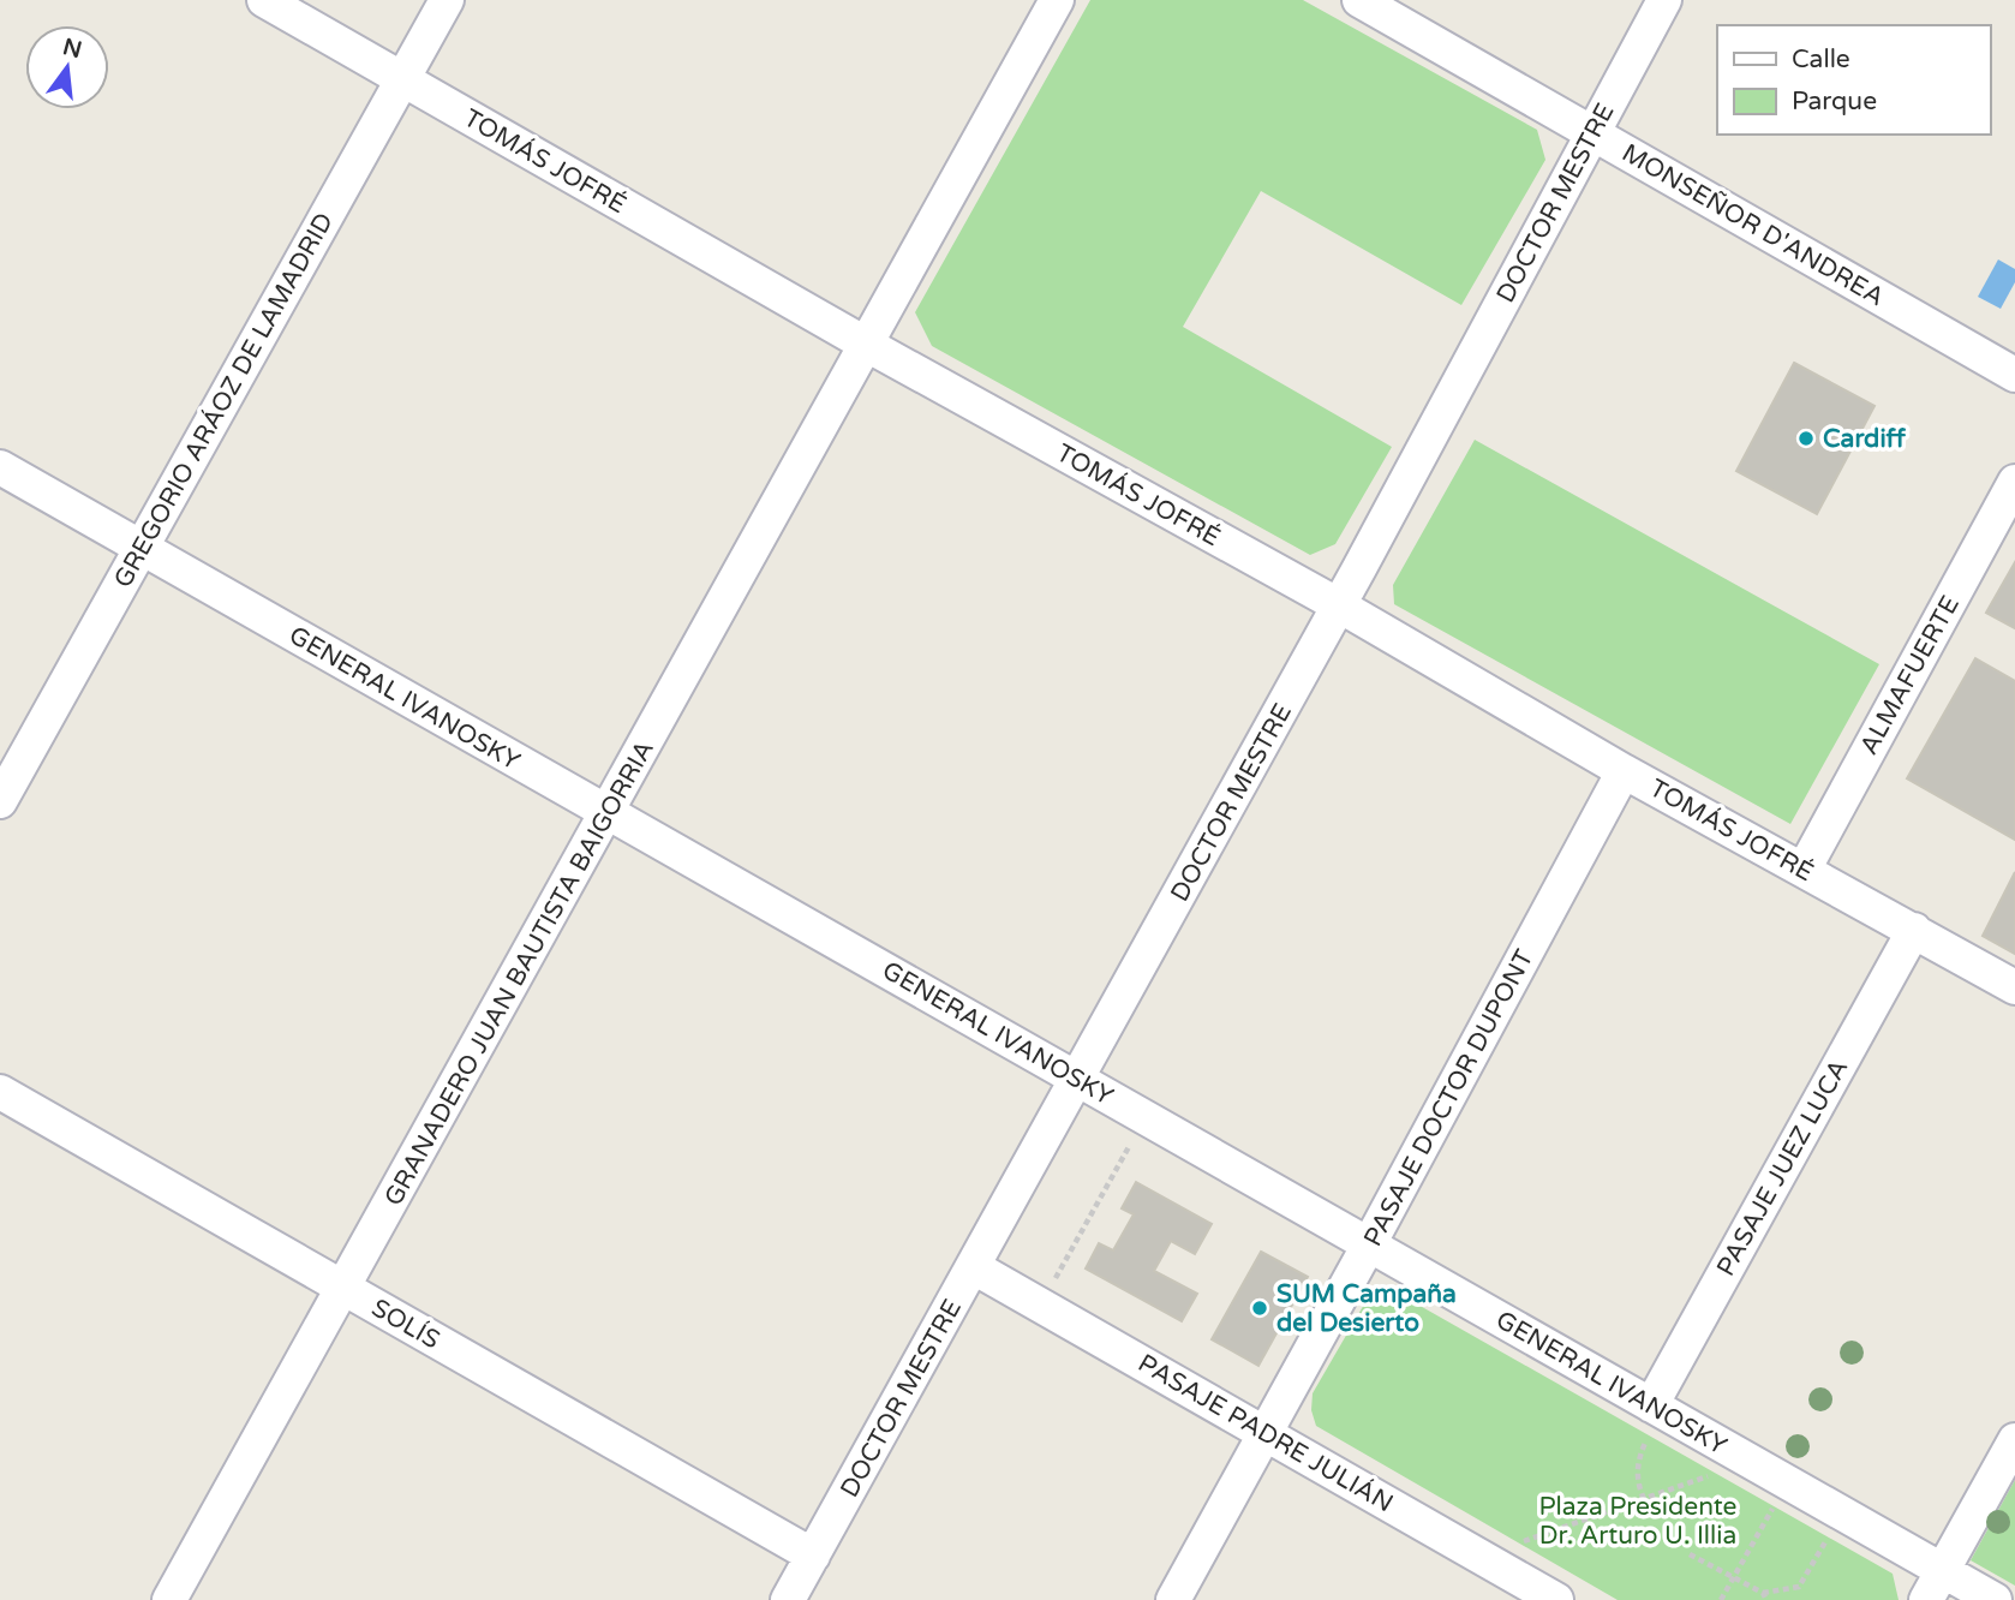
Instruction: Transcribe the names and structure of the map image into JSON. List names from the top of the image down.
{
  "streets": {
    "street": [
      "TOMÁS JOFRÉ",
      "DOCTOR MESTRE",
      "MONSEÑOR D'ANDREA",
      "GREGORIO ARÁOZ DE LAMADRID",
      "ALMAFUERTE",
      "GENERAL IVANOSKY",
      "GRANADERO JUAN BAUTISTA BAIGORRIA",
      "PASAJE DOCTOR DUPONT",
      "PASAJE JUEZ LUCA",
      "SOLÍS",
      "PASAJE PADRE JULIÁN"
    ]
  },
  "crossings": [
    ["TOMÁS JOFRÉ", "DOCTOR MESTRE"],
    ["TOMÁS JOFRÉ", "GREGORIO ARÁOZ DE LAMADRID"],
    ["TOMÁS JOFRÉ", "ALMAFUERTE"],
    ["TOMÁS JOFRÉ", "GRANADERO JUAN BAUTISTA BAIGORRIA"],
    ["TOMÁS JOFRÉ", "PASAJE DOCTOR DUPONT"],
    ["TOMÁS JOFRÉ", "PASAJE JUEZ LUCA"],
    ["DOCTOR MESTRE", "MONSEÑOR D'ANDREA"],
    ["DOCTOR MESTRE", "GENERAL IVANOSKY"],
    ["DOCTOR MESTRE", "SOLÍS"],
    ["DOCTOR MESTRE", "PASAJE PADRE JULIÁN"],
    ["GREGORIO ARÁOZ DE LAMADRID", "GENERAL IVANOSKY"],
    ["GENERAL IVANOSKY", "GRANADERO JUAN BAUTISTA BAIGORRIA"],
    ["GENERAL IVANOSKY", "PASAJE DOCTOR DUPONT"],
    ["GENERAL IVANOSKY", "PASAJE JUEZ LUCA"],
    ["GRANADERO JUAN BAUTISTA BAIGORRIA", "SOLÍS"],
    ["PASAJE DOCTOR DUPONT", "PASAJE PADRE JULIÁN"]
  ],
  "parks": ["Plaza Presidente Dr. Arturo U. Illia"],
  "places": ["Cardiff", "SUM Campaña del Desierto"],
  "legend": ["Calle", "Parque"],
  "north": "top"
}
